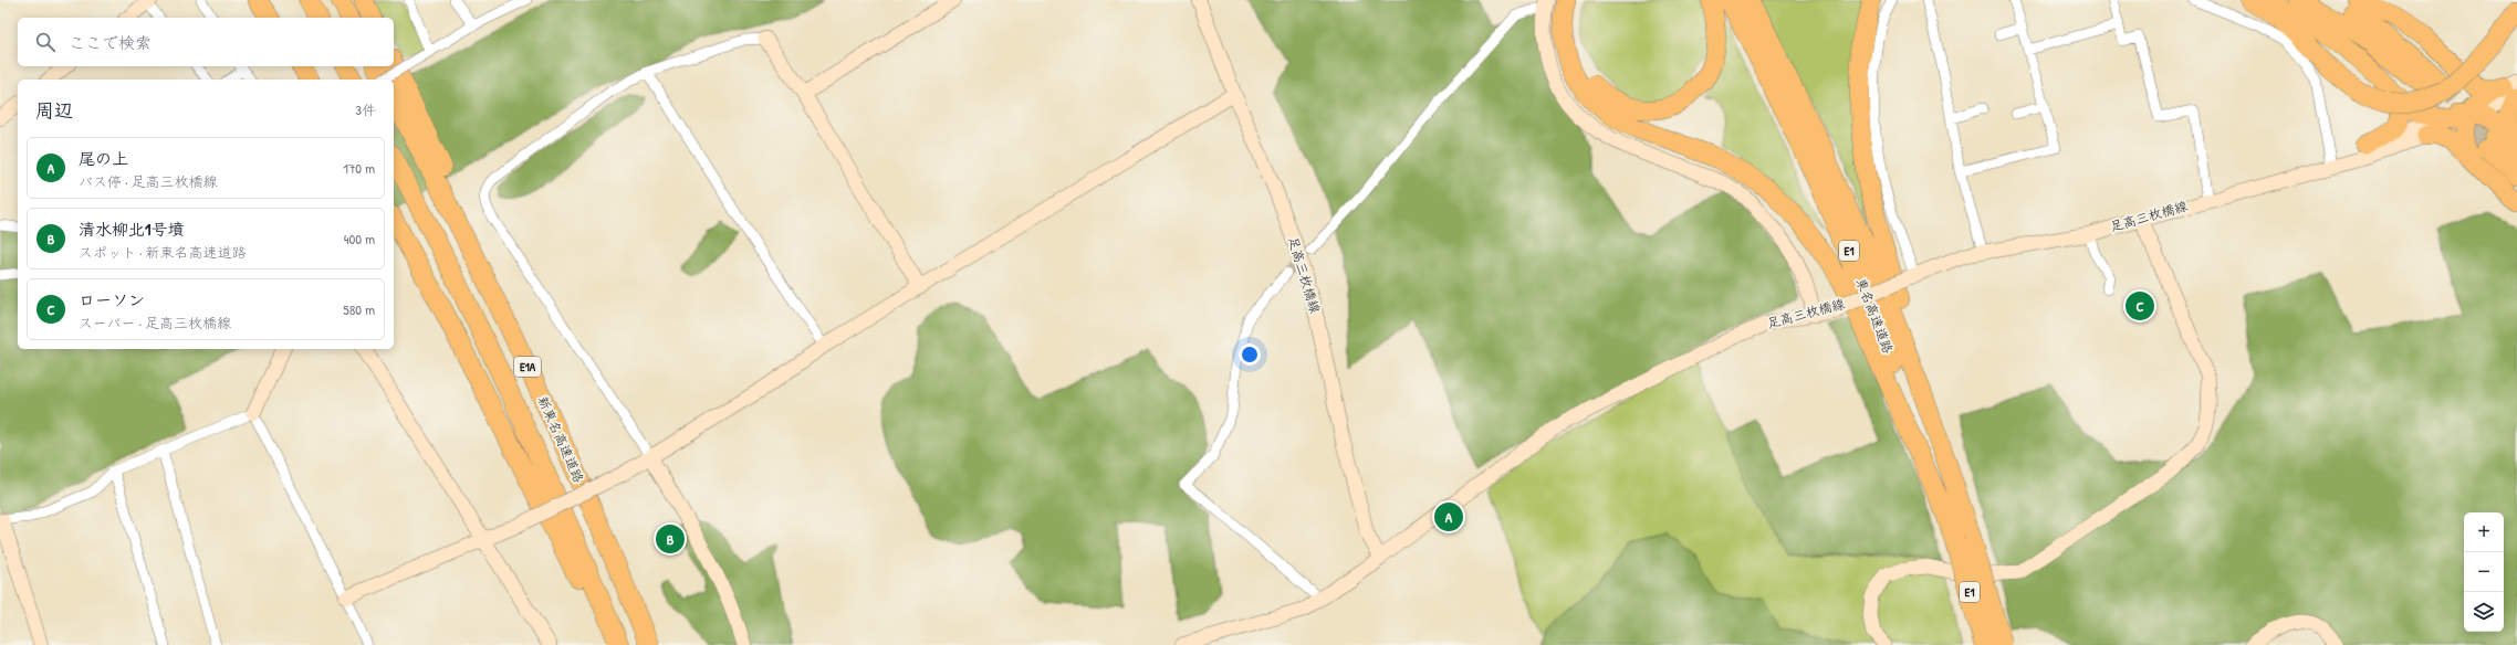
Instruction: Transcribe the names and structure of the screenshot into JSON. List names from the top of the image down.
{
  "streets": {
    "highway": [
      "E1",
      "東名高速道路",
      "E1A",
      "新東名高速道路"
    ],
    "street": ["足高三枚橋線"]
  },
  "page": {
    "search": "ここで検索",
    "heading": ["周辺", "3件"],
    "list": [
      {
        "mark": "A",
        "name": "尾の上",
        "note": "バス停 · 足高三枚橋線",
        "value": "170 m"
      },
      {
        "mark": "B",
        "name": "清水柳北1号墳",
        "note": "スポット · 新東名高速道路",
        "value": "400 m"
      },
      {
        "mark": "C",
        "name": "ローソン",
        "note": "スーパー · 足高三枚橋線",
        "value": "580 m"
      }
    ],
    "pins": ["C", "A", "B"],
    "map_buttons": ["+", "−"]
  }
}
